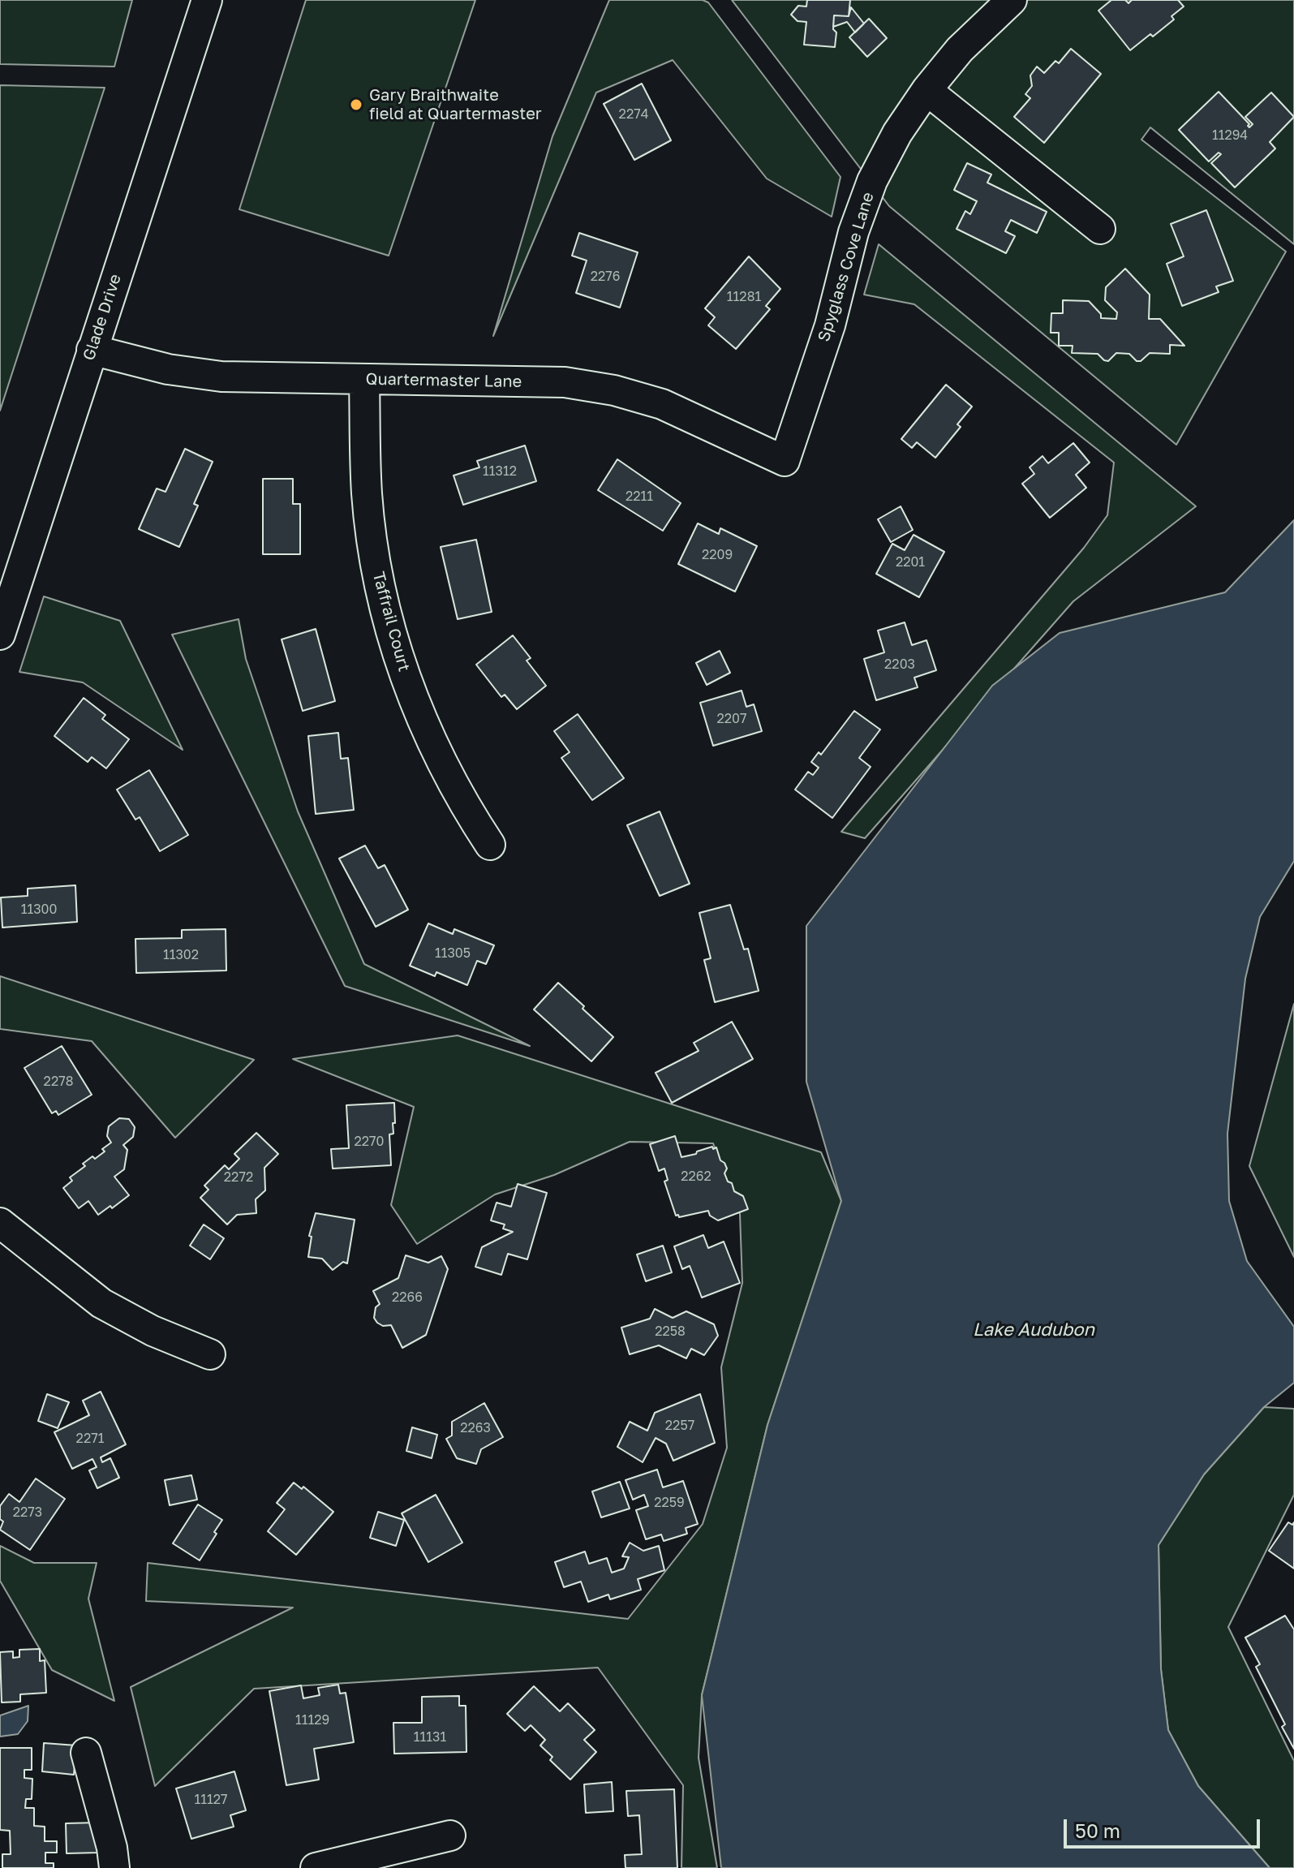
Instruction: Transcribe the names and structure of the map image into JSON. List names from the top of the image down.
{
  "streets": {
    "street": [
      "Spyglass Cove Lane",
      "Glade Drive",
      "Quartermaster Lane",
      "Taffrail Court"
    ]
  },
  "crossings": [
    ["Spyglass Cove Lane", "Quartermaster Lane"],
    ["Glade Drive", "Quartermaster Lane"],
    ["Quartermaster Lane", "Taffrail Court"]
  ],
  "water": ["Lake Audubon"],
  "places": ["Gary Braithwaite field at Quartermaster"],
  "house_numbers": [
    "2274",
    "11294",
    "2276",
    "11281",
    "11312",
    "2211",
    "2209",
    "2201",
    "2203",
    "2207",
    "11300",
    "11305",
    "11302",
    "2278",
    "2270",
    "2262",
    "2272",
    "2266",
    "2258",
    "2257",
    "2263",
    "2271",
    "2259",
    "2273",
    "11129",
    "11131",
    "11127"
  ],
  "scale_bar": "50 m"
}
